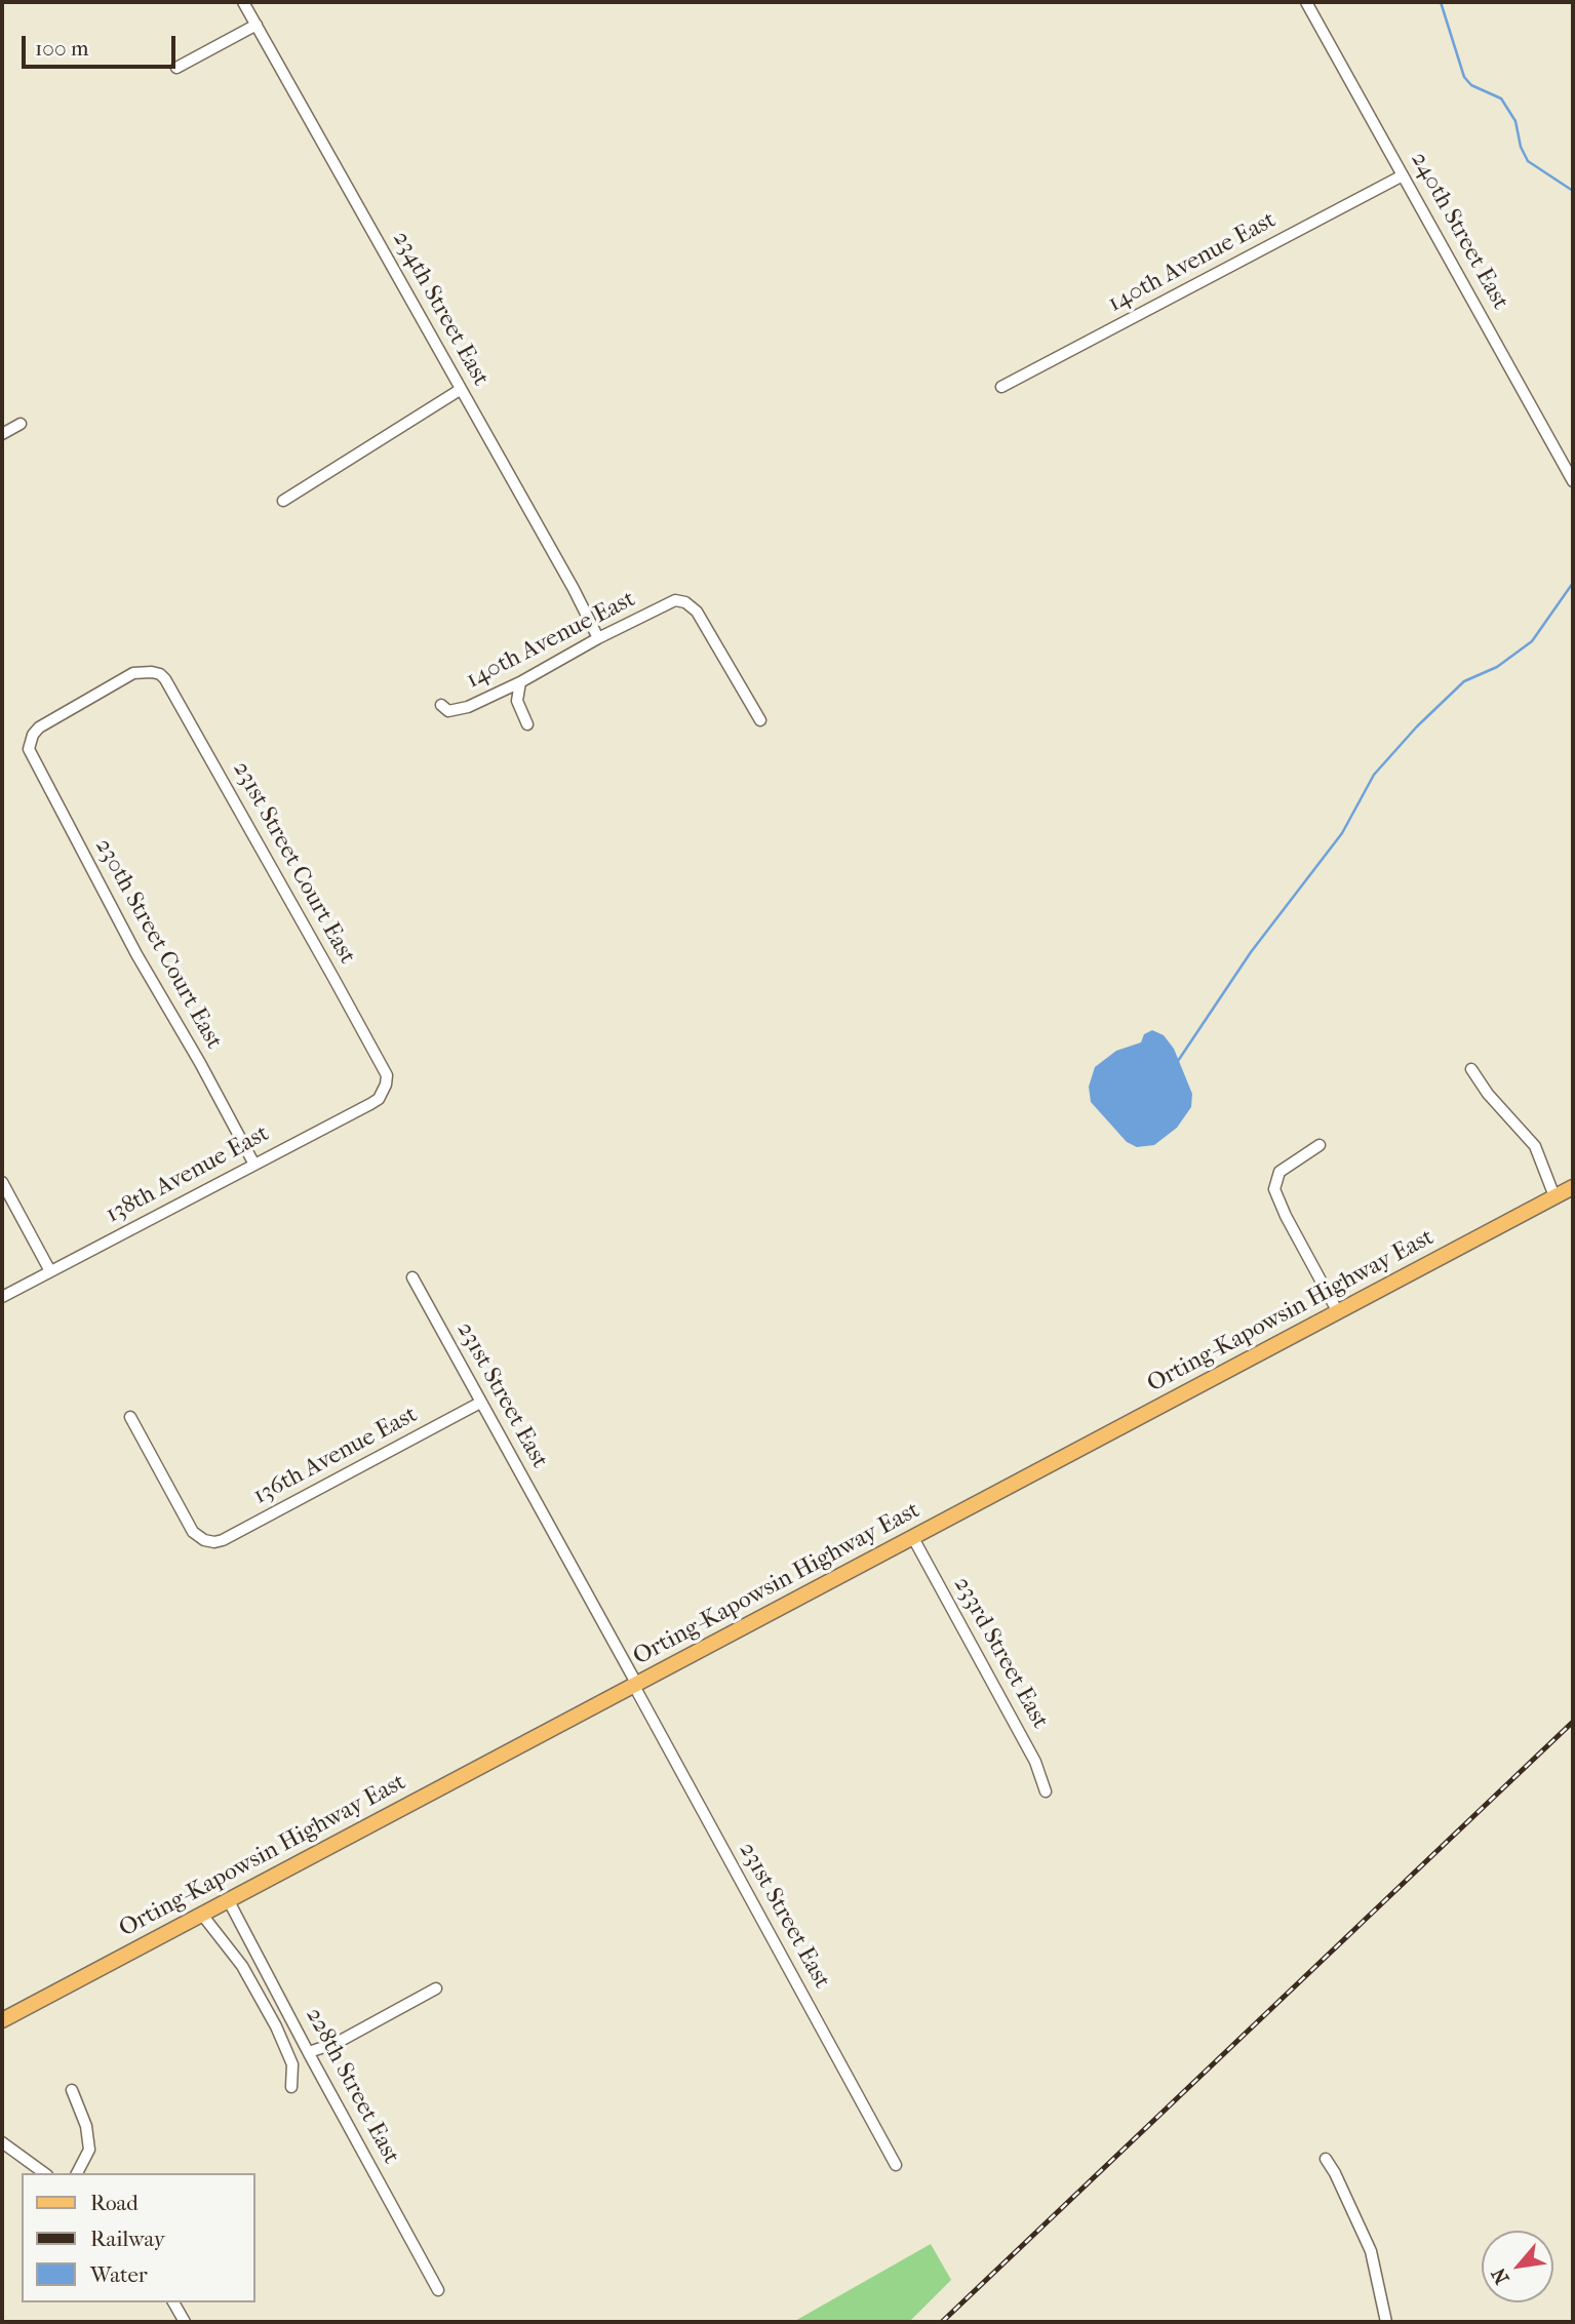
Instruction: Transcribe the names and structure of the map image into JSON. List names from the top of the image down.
{
  "streets": {
    "main road": ["Orting-Kapowsin Highway East"],
    "street": [
      "240th Street East",
      "140th Avenue East",
      "234th Street East",
      "231st Street Court East",
      "230th Street Court East",
      "138th Avenue East",
      "231st Street East",
      "136th Avenue East",
      "233rd Street East",
      "228th Street East"
    ]
  },
  "crossings": [
    ["240th Street East", "140th Avenue East"],
    ["140th Avenue East", "234th Street East"],
    ["231st Street Court East", "230th Street Court East"],
    ["231st Street Court East", "138th Avenue East"],
    ["230th Street Court East", "138th Avenue East"],
    ["Orting-Kapowsin Highway East", "231st Street East"],
    ["Orting-Kapowsin Highway East", "233rd Street East"],
    ["Orting-Kapowsin Highway East", "228th Street East"],
    ["231st Street East", "136th Avenue East"]
  ],
  "legend": ["Road", "Railway", "Water"],
  "scale_bar": "100 m",
  "north": "bottom left"
}
